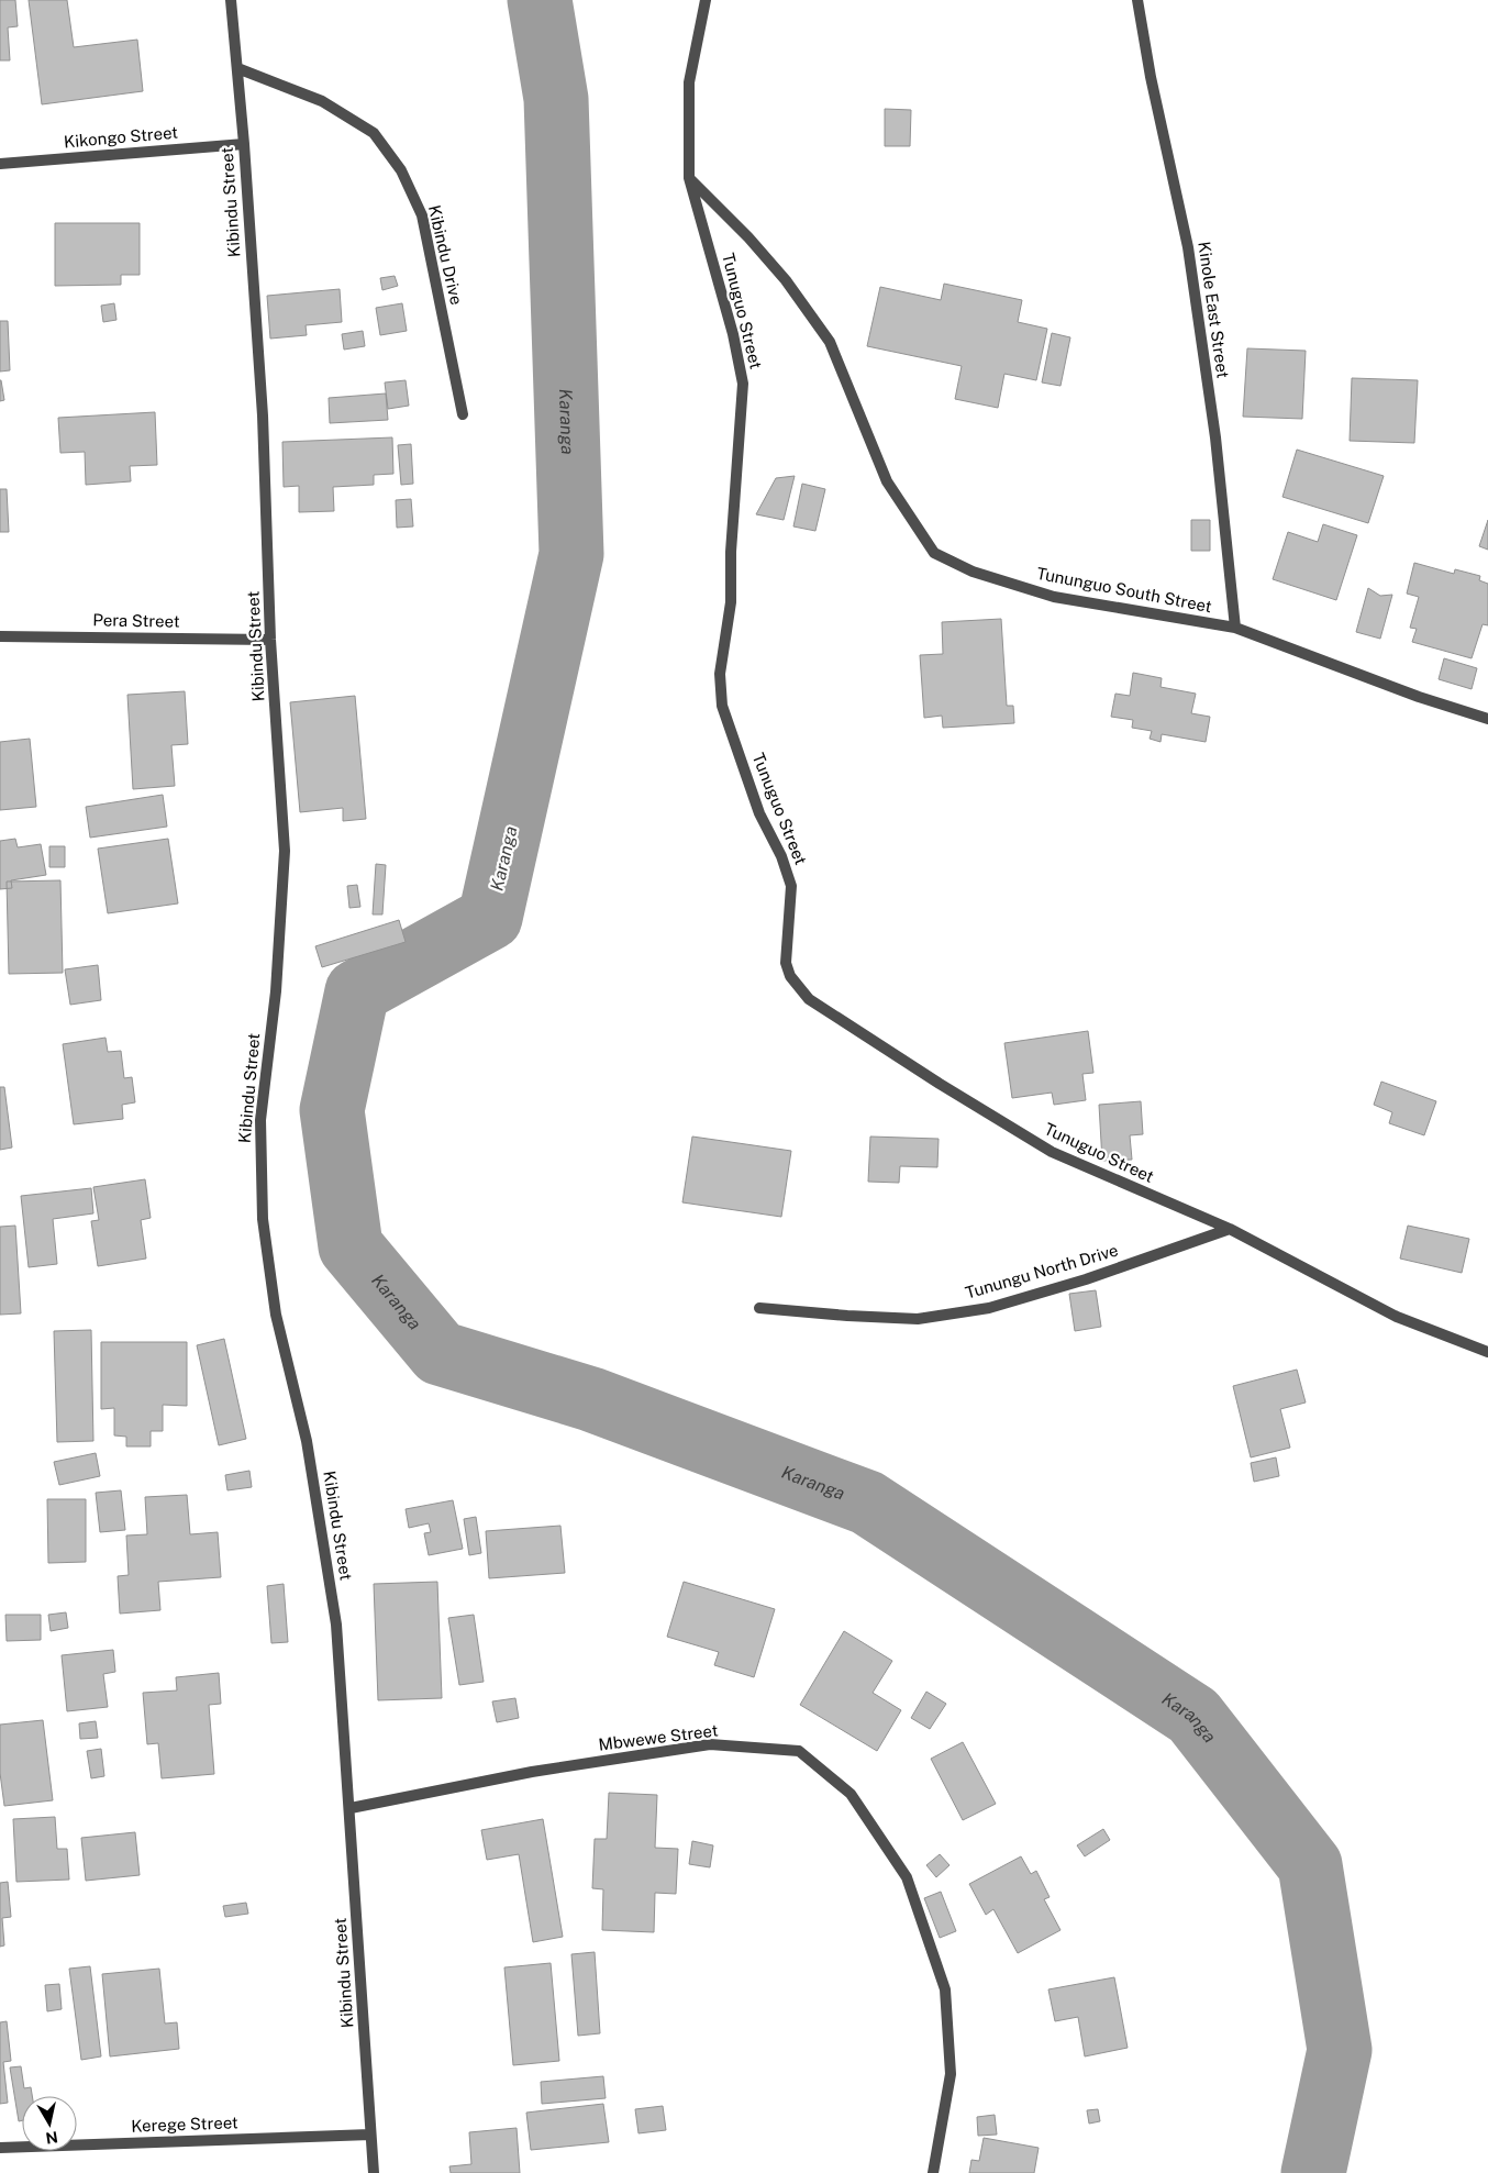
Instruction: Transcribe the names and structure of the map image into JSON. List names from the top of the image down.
{
  "streets": {
    "street": [
      "Kikongo Street",
      "Kibindu Street",
      "Kibindu Drive",
      "Kinole East Street",
      "Tunuguo Street",
      "Tununguo South Street",
      "Pera Street",
      "Tunungu North Drive",
      "Mbwewe Street",
      "Kerege Street"
    ]
  },
  "crossings": [
    ["Kikongo Street", "Kibindu Street"],
    ["Kibindu Street", "Kibindu Drive"],
    ["Kibindu Street", "Pera Street"],
    ["Kibindu Street", "Mbwewe Street"],
    ["Kibindu Street", "Kerege Street"],
    ["Kinole East Street", "Tununguo South Street"],
    ["Tunuguo Street", "Tununguo South Street"],
    ["Tunuguo Street", "Tunungu North Drive"]
  ],
  "water": ["Karanga"],
  "north": "bottom"
}
